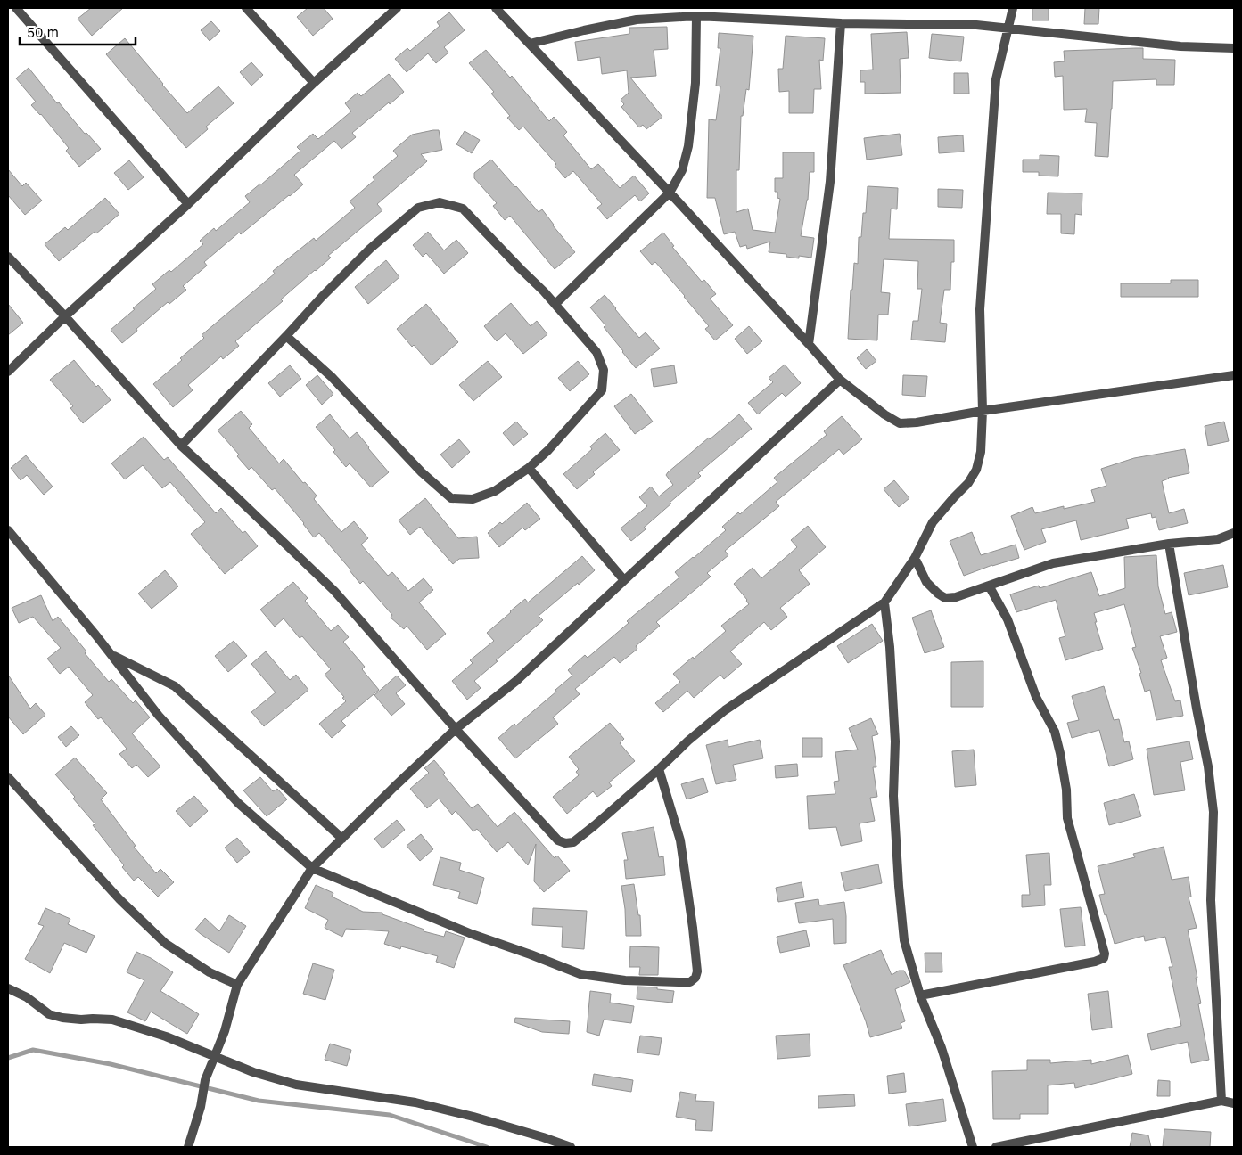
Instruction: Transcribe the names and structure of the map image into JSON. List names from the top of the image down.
{
  "scale_bar": "50 m"
}
